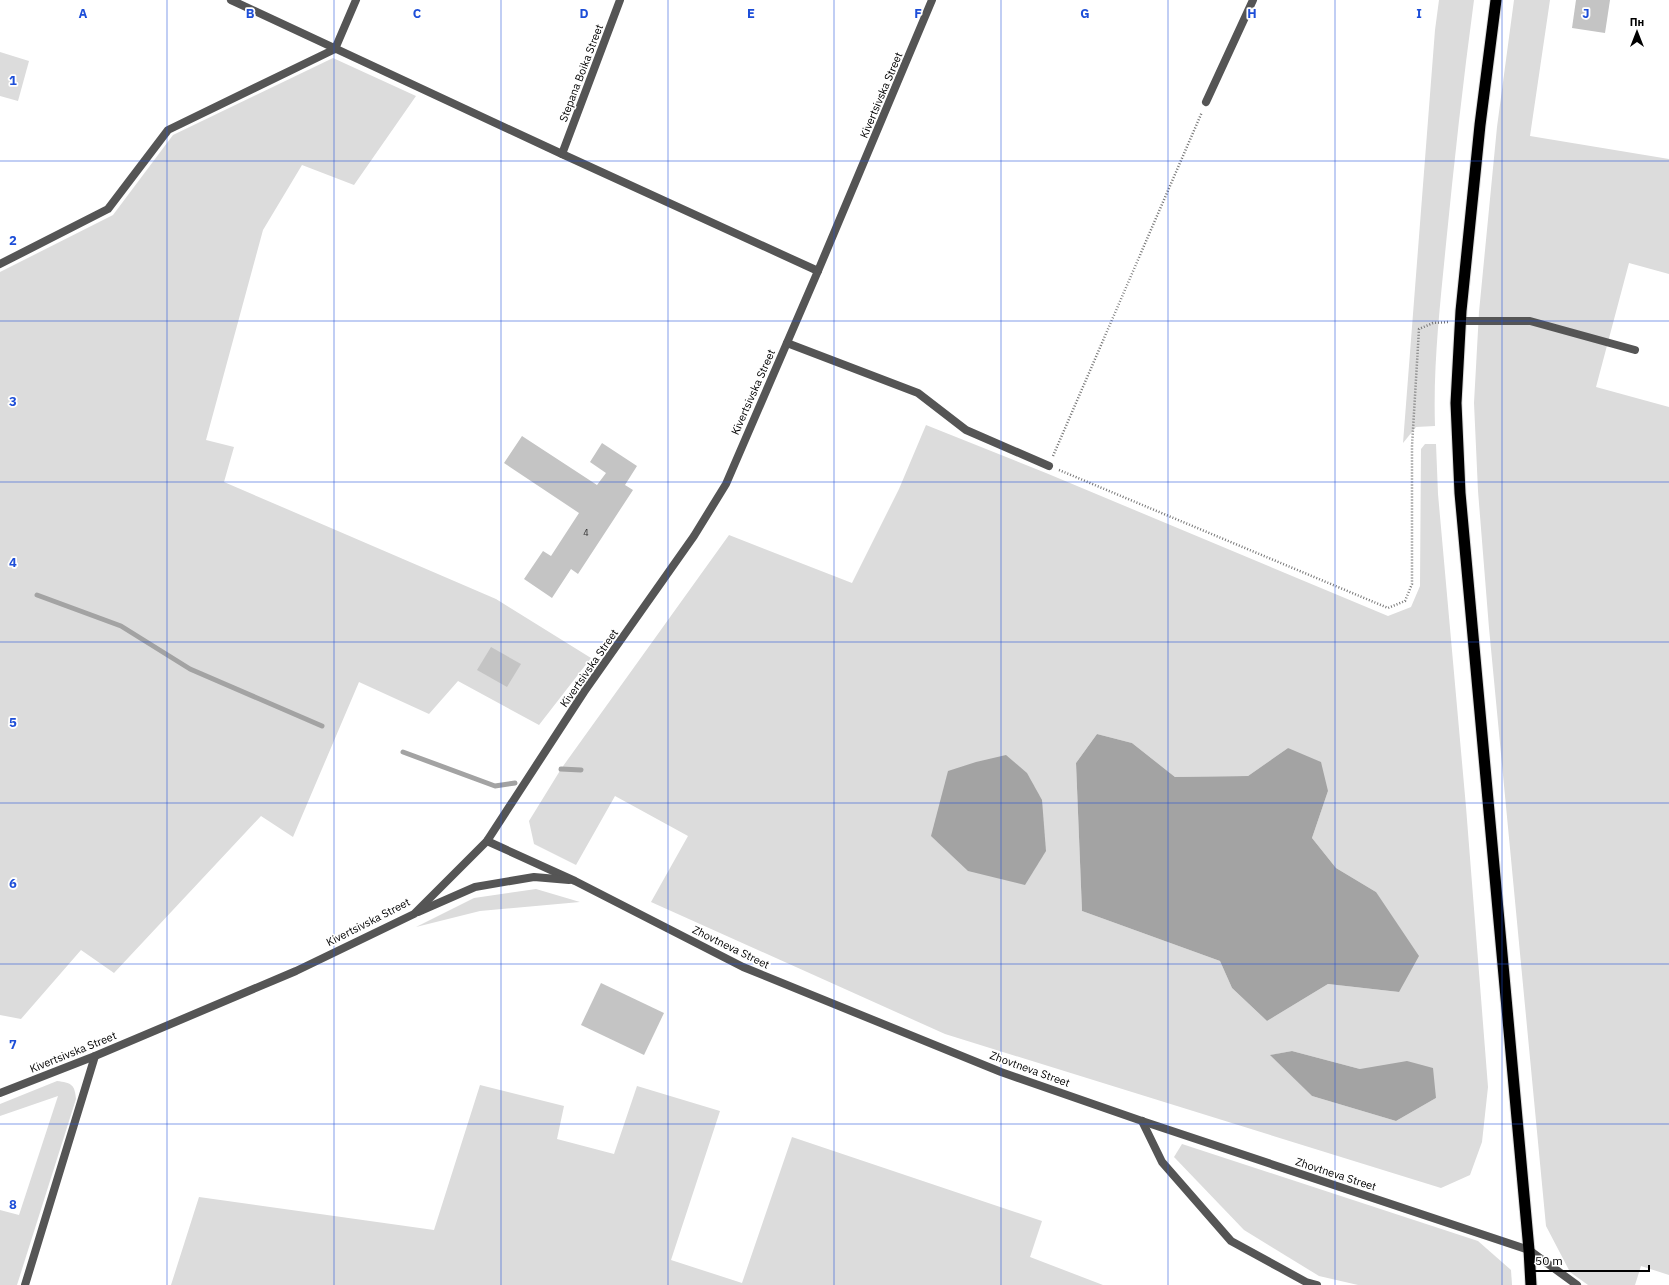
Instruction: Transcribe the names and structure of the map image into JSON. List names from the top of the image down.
{
  "streets": {
    "street": ["Stepana Boika Street", "Kivertsivska Street", "Zhovtneva Street"]
  },
  "crossings": [
    ["Kivertsivska Street", "Zhovtneva Street"]
  ],
  "house_numbers": ["4"],
  "scale_bar": "50 m",
  "north": "top",
  "grid": {
    "columns": [
      "A",
      "B",
      "C",
      "D",
      "E",
      "F",
      "G",
      "H",
      "I",
      "J"
    ],
    "rows": [
      "1",
      "2",
      "3",
      "4",
      "5",
      "6",
      "7",
      "8"
    ]
  }
}
